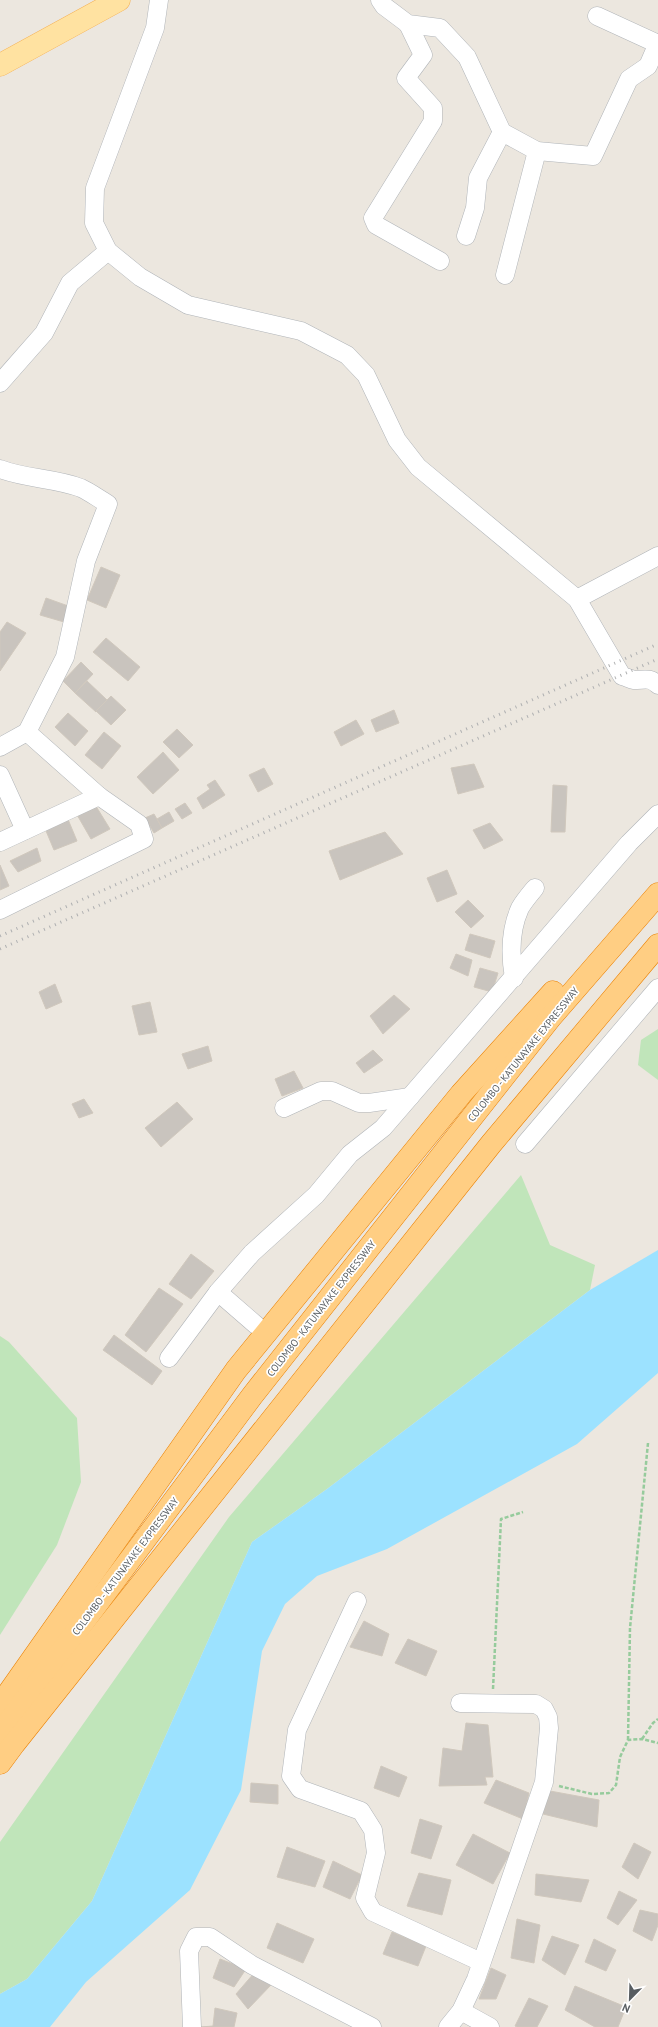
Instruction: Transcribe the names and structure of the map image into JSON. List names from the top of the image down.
{
  "streets": {
    "highway": ["COLOMBO - KATUNAYAKE EXPRESSWAY"]
  },
  "north": "bottom left"
}
